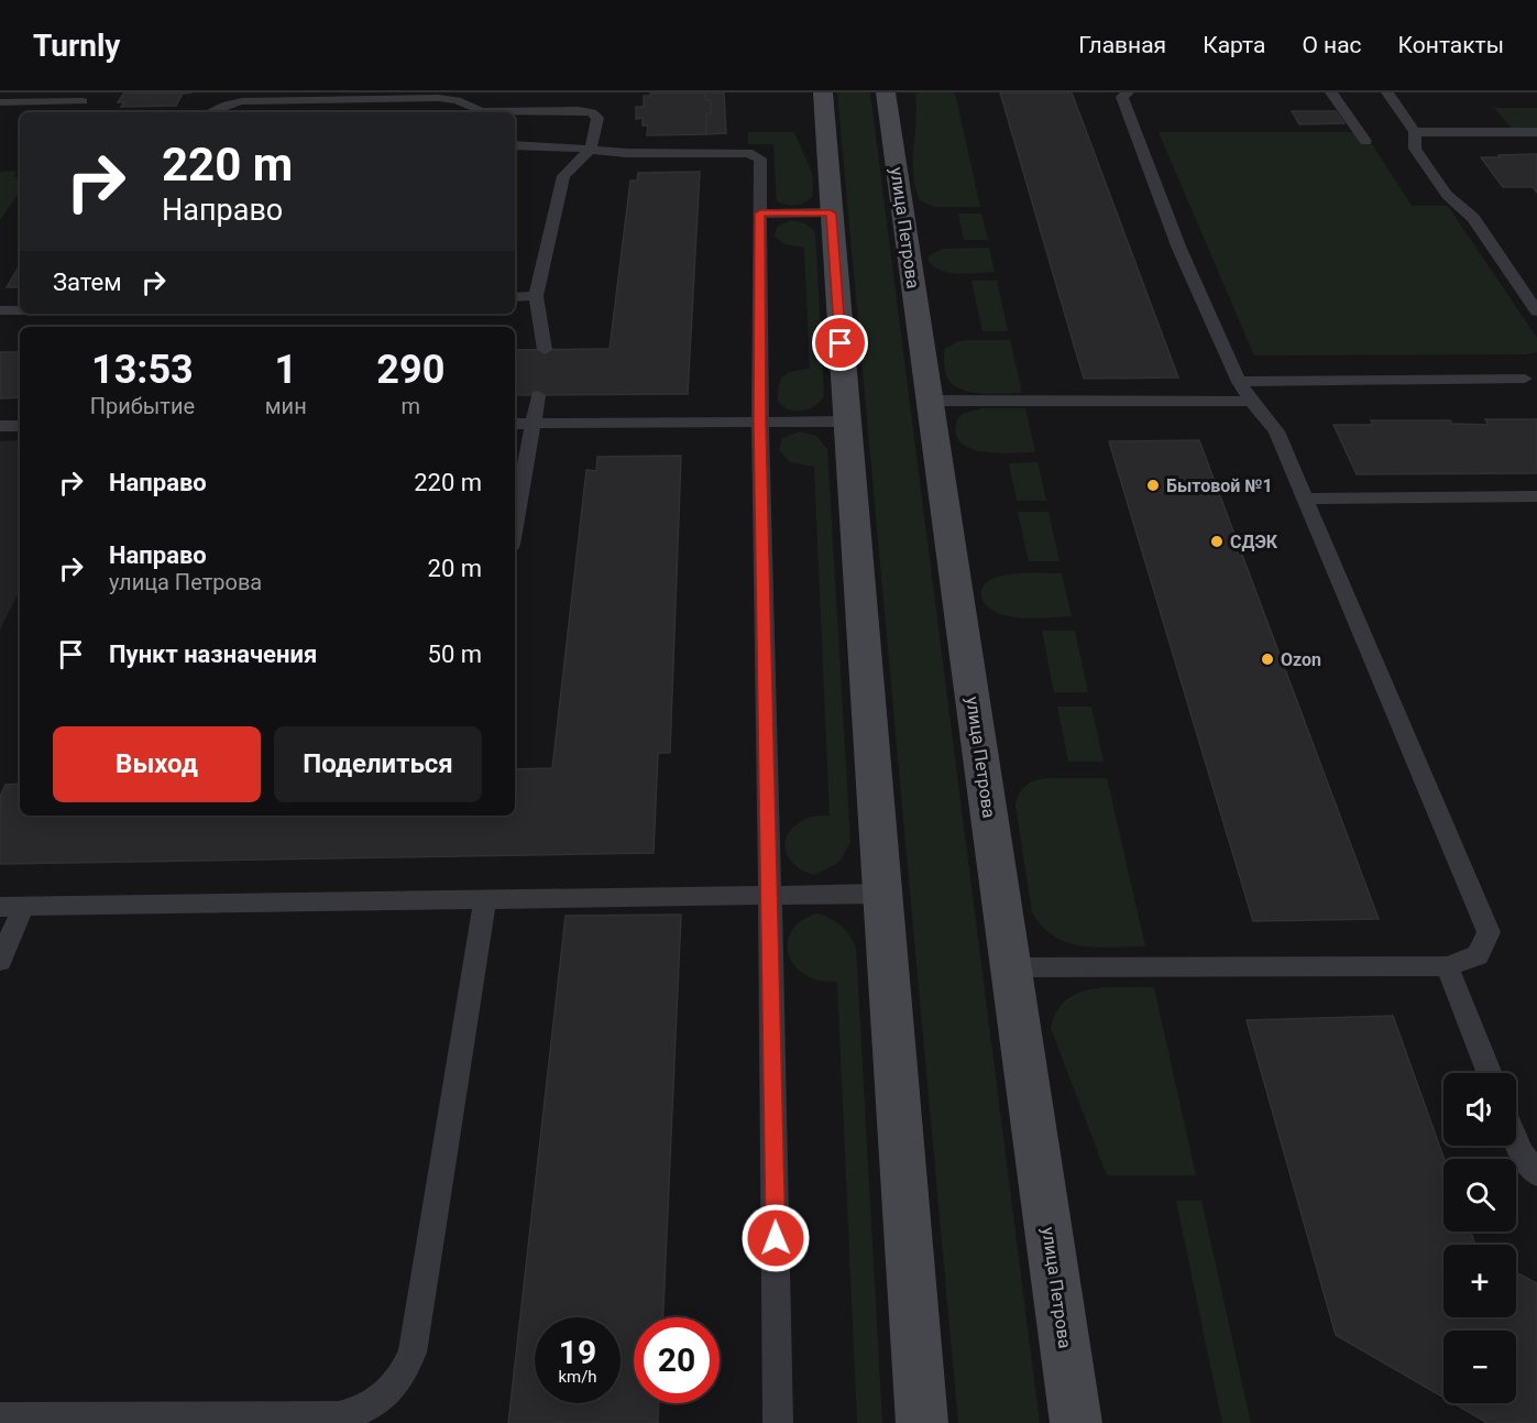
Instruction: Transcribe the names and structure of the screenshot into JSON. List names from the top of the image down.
{
  "streets": {
    "main road": ["улица Петрова"]
  },
  "places": ["Бытовой №1", "СДЭК", "Ozon"],
  "page": {
    "header": "Turnly",
    "nav": [
      "Главная",
      "Карта",
      "О нас",
      "Контакты"
    ],
    "turn": ["220 m", "Направо"],
    "then": "Затем",
    "eta": [
      "13:53",
      "Прибытие",
      "1",
      "мин",
      "290",
      "m"
    ],
    "list": [
      {
        "name": "Направо",
        "value": "220 m"
      },
      {
        "name": "Направо",
        "note": "улица Петрова",
        "value": "20 m"
      },
      {
        "name": "Пункт назначения",
        "value": "50 m"
      }
    ],
    "buttons": ["Выход", "Поделиться"],
    "map_buttons": ["+", "−"],
    "speed": "19 km/h",
    "limit": "20"
  }
}
